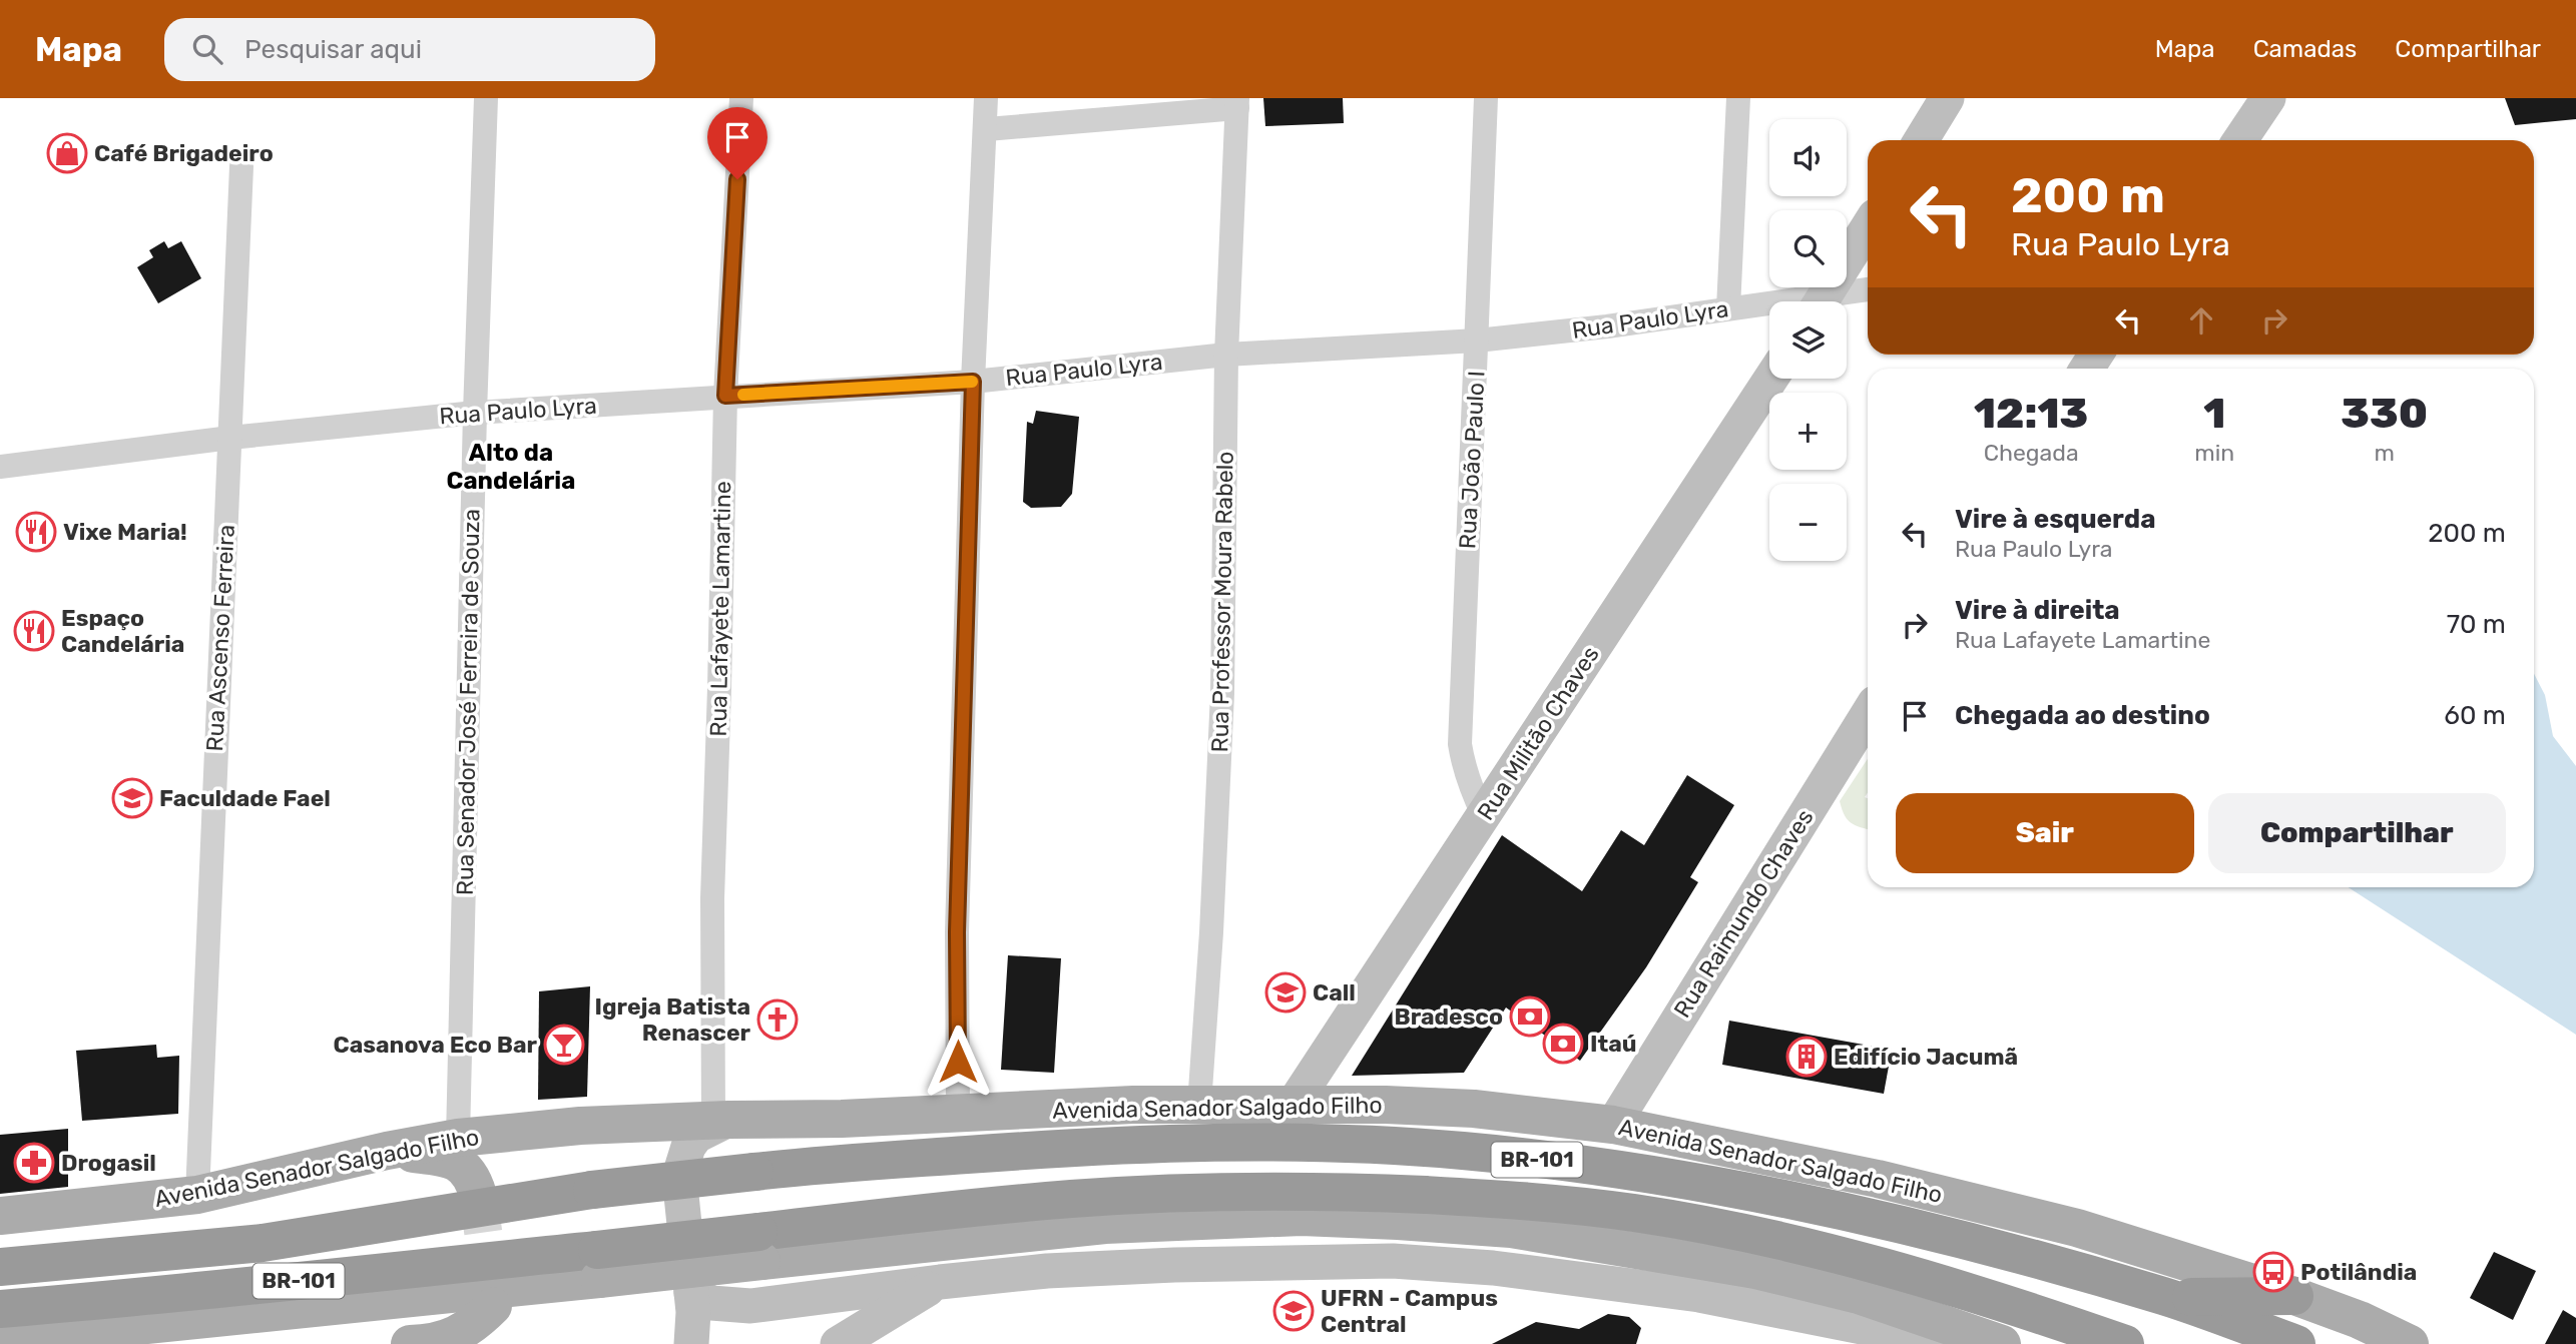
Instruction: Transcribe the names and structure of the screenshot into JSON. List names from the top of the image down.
{
  "streets": {
    "highway": ["Avenida Senador Salgado Filho", "BR-101"],
    "main road": ["Rua Militão Chaves", "Rua Raimundo Chaves"],
    "street": [
      "Rua Paulo Lyra",
      "Rua João Paulo I",
      "Rua Professor Moura Rabelo",
      "Rua Lafayete Lamartine",
      "Rua Ascenso Ferreira",
      "Rua Senador José Ferreira de Souza"
    ]
  },
  "crossings": [
    ["Rua Paulo Lyra", "Rua João Paulo I"],
    ["Rua Paulo Lyra", "Rua Professor Moura Rabelo"],
    ["Rua Paulo Lyra", "Rua Lafayete Lamartine"],
    ["Rua Paulo Lyra", "Rua Ascenso Ferreira"],
    ["Rua Paulo Lyra", "Rua Senador José Ferreira de Souza"],
    ["Rua João Paulo I", "Rua Militão Chaves"],
    ["Rua Professor Moura Rabelo", "Avenida Senador Salgado Filho"],
    ["Rua Lafayete Lamartine", "Avenida Senador Salgado Filho"],
    ["Rua Ascenso Ferreira", "Avenida Senador Salgado Filho"],
    ["Rua Senador José Ferreira de Souza", "Avenida Senador Salgado Filho"],
    ["Rua Militão Chaves", "Avenida Senador Salgado Filho"],
    ["Rua Raimundo Chaves", "Avenida Senador Salgado Filho"]
  ],
  "districts": ["Alto da Candelária"],
  "places": {
    "shop": ["Café Brigadeiro"],
    "restaurant": ["Vixe Maria!", "Espaço Candelária"],
    "school or university": ["Faculdade Fael", "Call", "UFRN - Campus Central"],
    "bank": ["Bradesco", "Itaú"],
    "church": ["Igreja Batista Renascer"],
    "bar": ["Casanova Eco Bar"],
    "building": ["Edifício Jacumã"],
    "pharmacy": ["Drogasil"],
    "bus stop": ["Potilândia"]
  },
  "page": {
    "header": "Mapa",
    "search": "Pesquisar aqui",
    "nav": ["Mapa", "Camadas", "Compartilhar"],
    "map_buttons": ["+", "−"],
    "turn": ["200 m", "Rua Paulo Lyra"],
    "eta": [
      "12:13",
      "Chegada",
      "1",
      "min",
      "330",
      "m"
    ],
    "list": [
      {
        "name": "Vire à esquerda",
        "note": "Rua Paulo Lyra",
        "value": "200 m"
      },
      {
        "name": "Vire à direita",
        "note": "Rua Lafayete Lamartine",
        "value": "70 m"
      },
      {
        "name": "Chegada ao destino",
        "value": "60 m"
      }
    ],
    "buttons": ["Sair", "Compartilhar"]
  }
}
